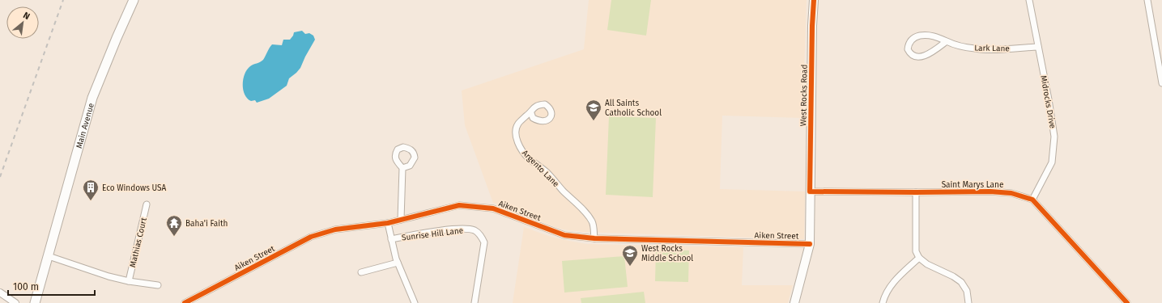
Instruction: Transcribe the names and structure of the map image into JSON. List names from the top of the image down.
{
  "streets": {
    "main road": ["West Rocks Road", "Main Avenue"],
    "street": [
      "Lark Lane",
      "Midrocks Drive",
      "Argento Lane",
      "Saint Marys Lane",
      "Aiken Street",
      "Sunrise Hill Lane",
      "Mathias Court"
    ]
  },
  "crossings": [
    ["Lark Lane", "Midrocks Drive"],
    ["West Rocks Road", "Saint Marys Lane"],
    ["West Rocks Road", "Aiken Street"],
    ["Midrocks Drive", "Saint Marys Lane"],
    ["Argento Lane", "Aiken Street"]
  ],
  "places": {
    "school or university": ["All Saints Catholic School", "West Rocks Middle School"],
    "building": ["Eco Windows USA"],
    "temple": ["Baha'i Faith"]
  },
  "scale_bar": "100 m",
  "north": "top right"
}
